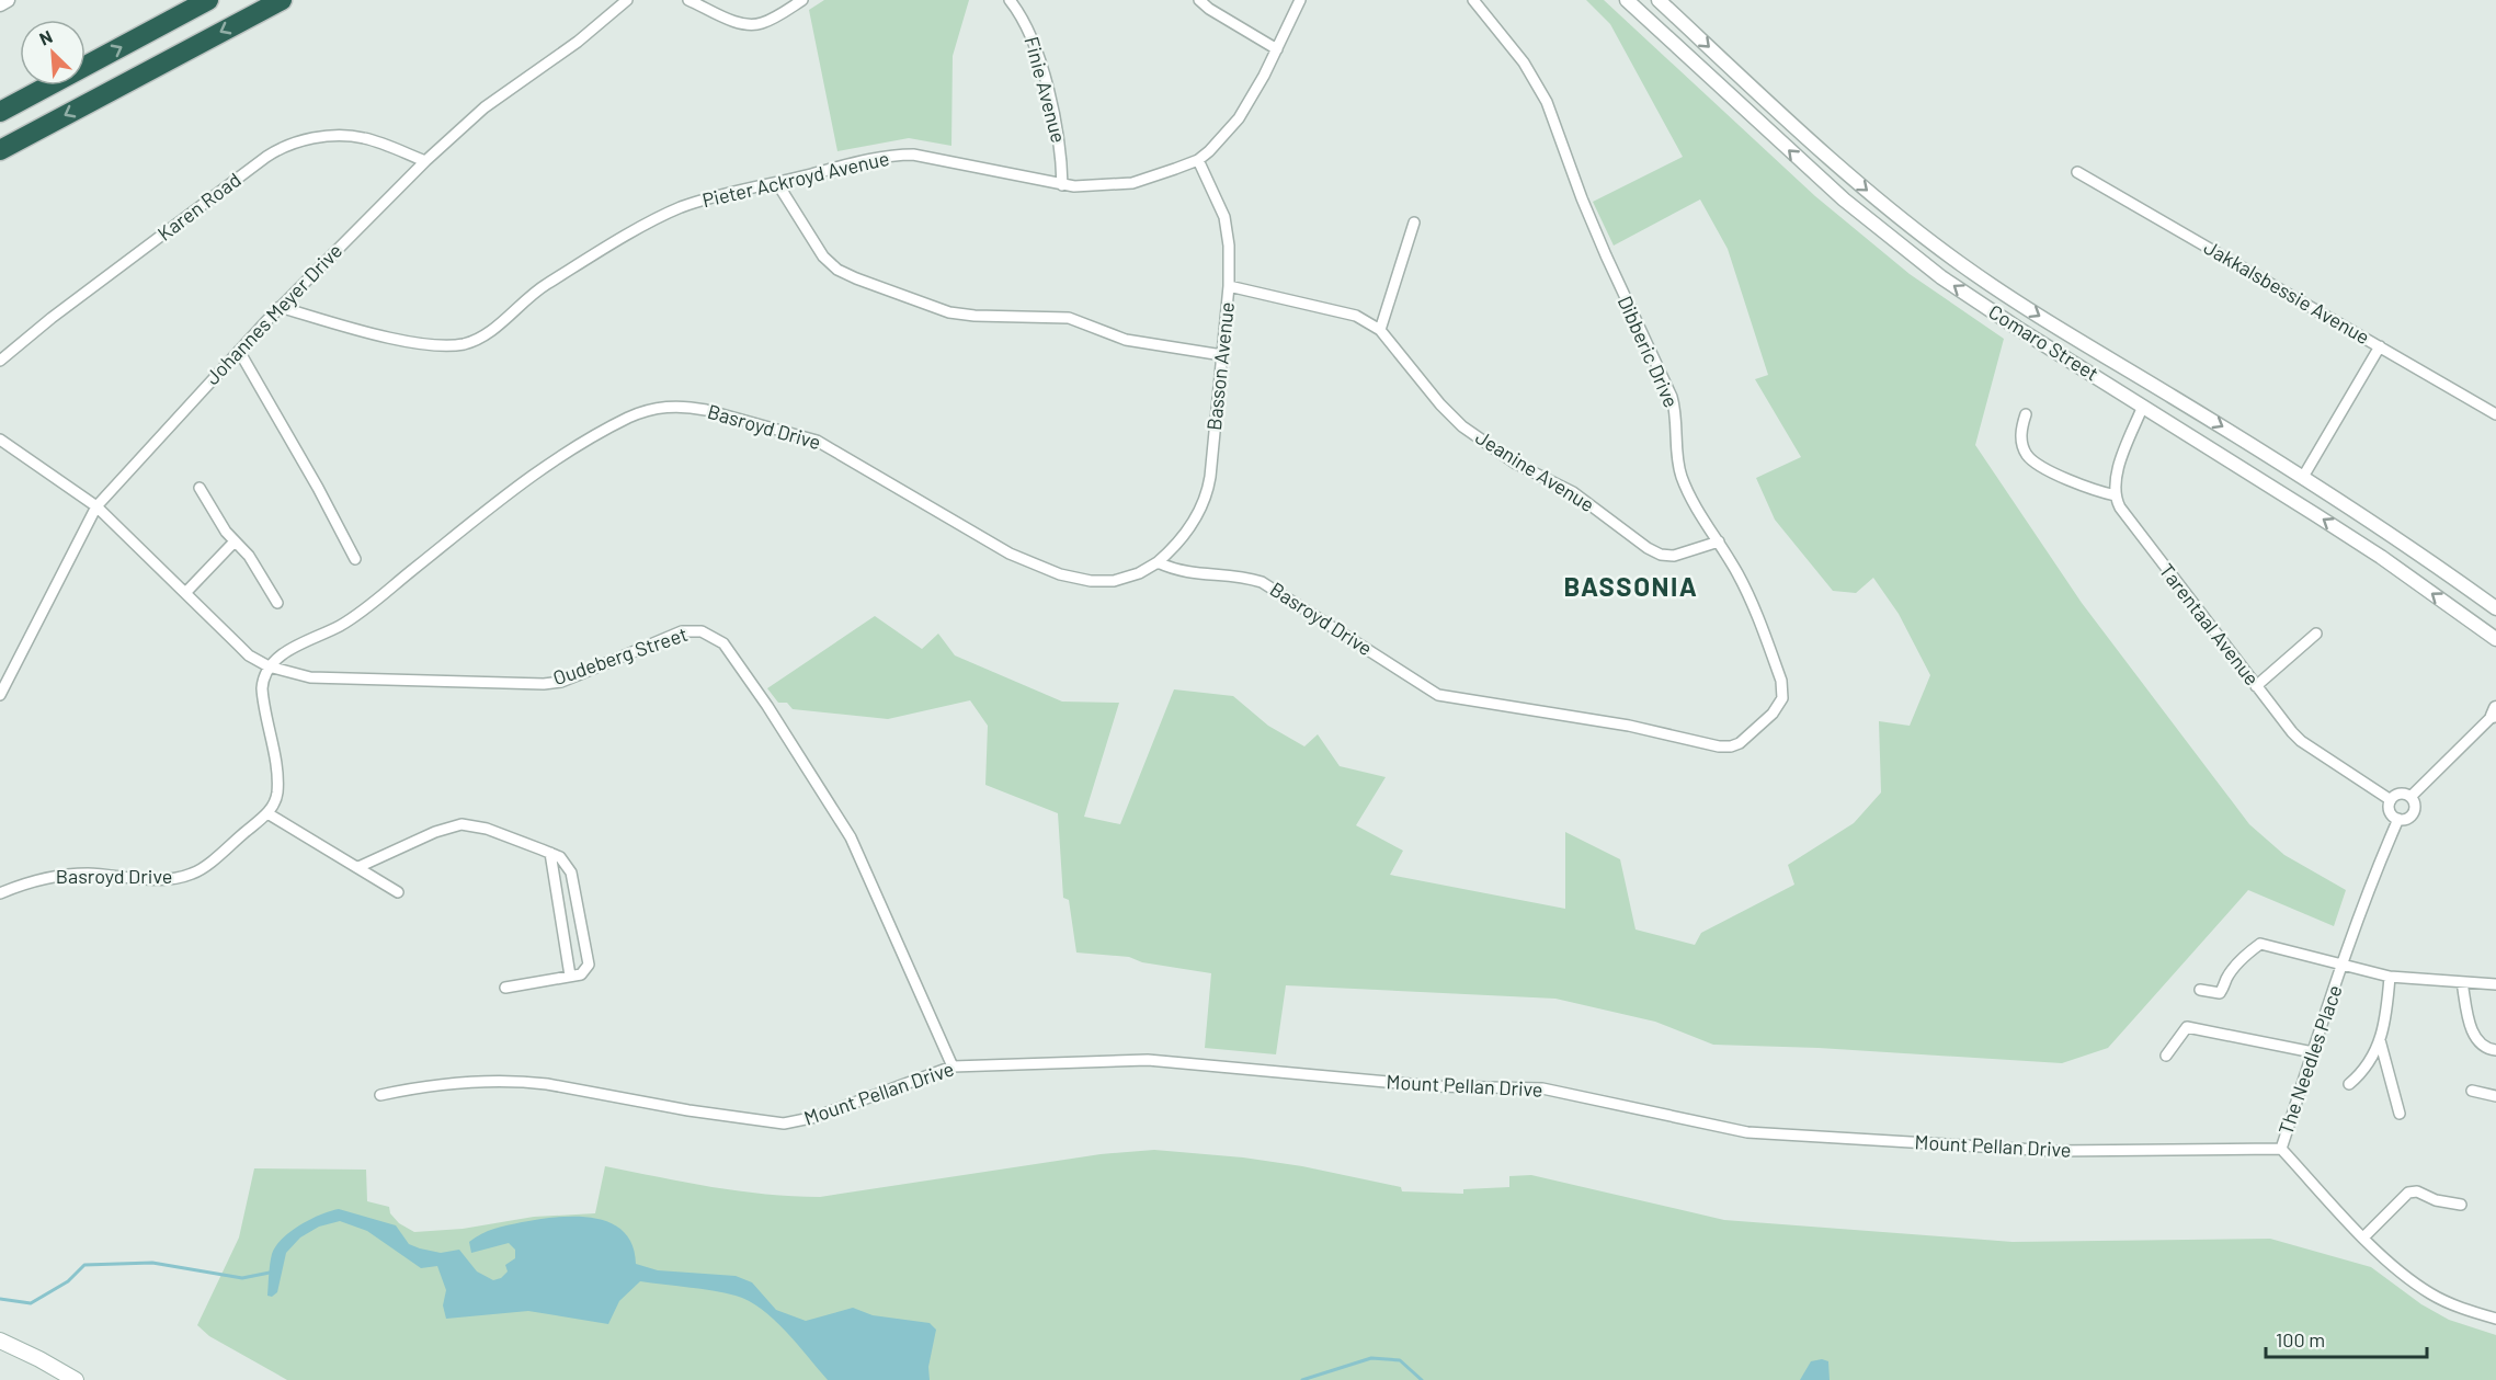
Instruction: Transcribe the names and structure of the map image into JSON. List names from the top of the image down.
{
  "streets": {
    "street": [
      "Finie Avenue",
      "Pieter Ackroyd Avenue",
      "Karen Road",
      "Jakkalsbessie Avenue",
      "Johannes Meyer Drive",
      "Comaro Street",
      "Dibberic Drive",
      "Basson Avenue",
      "Basroyd Drive",
      "Jeanine Avenue",
      "Tarentaal Avenue",
      "Oudeberg Street",
      "The Needles Place",
      "Mount Pellan Drive"
    ]
  },
  "crossings": [
    ["Finie Avenue", "Pieter Ackroyd Avenue"],
    ["Pieter Ackroyd Avenue", "Johannes Meyer Drive"],
    ["Pieter Ackroyd Avenue", "Basson Avenue"],
    ["Karen Road", "Johannes Meyer Drive"],
    ["Johannes Meyer Drive", "Oudeberg Street"],
    ["Dibberic Drive", "Basroyd Drive"],
    ["Dibberic Drive", "Jeanine Avenue"],
    ["Basson Avenue", "Basroyd Drive"],
    ["Basson Avenue", "Jeanine Avenue"],
    ["Basroyd Drive", "Oudeberg Street"],
    ["Tarentaal Avenue", "The Needles Place"],
    ["Oudeberg Street", "Mount Pellan Drive"],
    ["The Needles Place", "Mount Pellan Drive"]
  ],
  "districts": ["BASSONIA"],
  "scale_bar": "100 m",
  "north": "top left"
}
